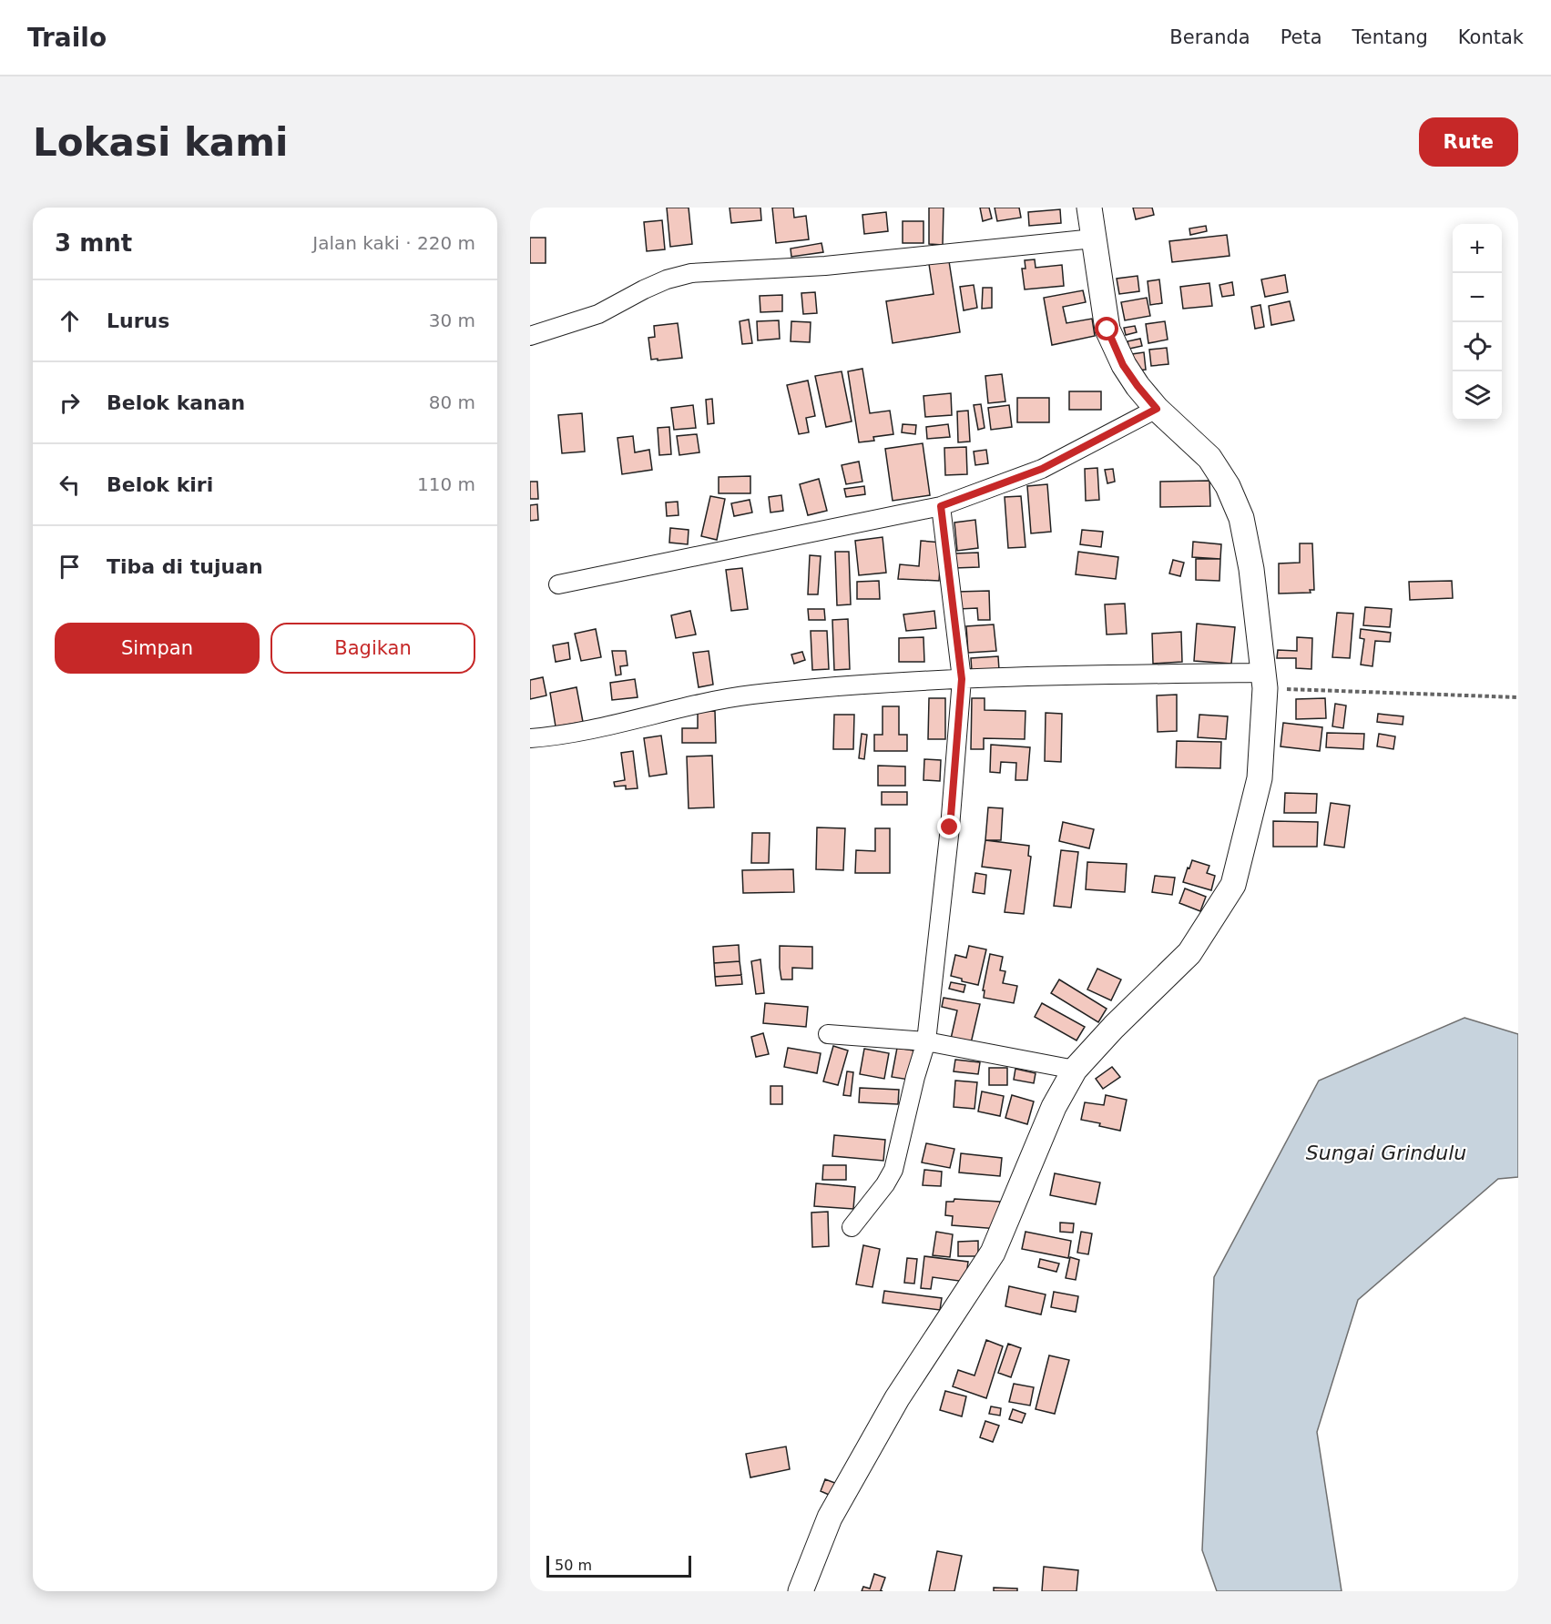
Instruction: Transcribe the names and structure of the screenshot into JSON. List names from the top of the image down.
{
  "water": ["Sungai Grindulu"],
  "scale_bar": "50 m",
  "page": {
    "header": "Trailo",
    "nav": [
      "Beranda",
      "Peta",
      "Tentang",
      "Kontak"
    ],
    "buttons": [
      "Rute",
      ["Simpan", "Bagikan"]
    ],
    "title": "Lokasi kami",
    "heading": ["3 mnt", "Jalan kaki · 220 m"],
    "map_buttons": ["+", "−"],
    "list": [
      ["Lurus", "30 m"],
      ["Belok kanan", "80 m"],
      ["Belok kiri", "110 m"],
      "Tiba di tujuan"
    ],
    "scale": "50 m"
  }
}
